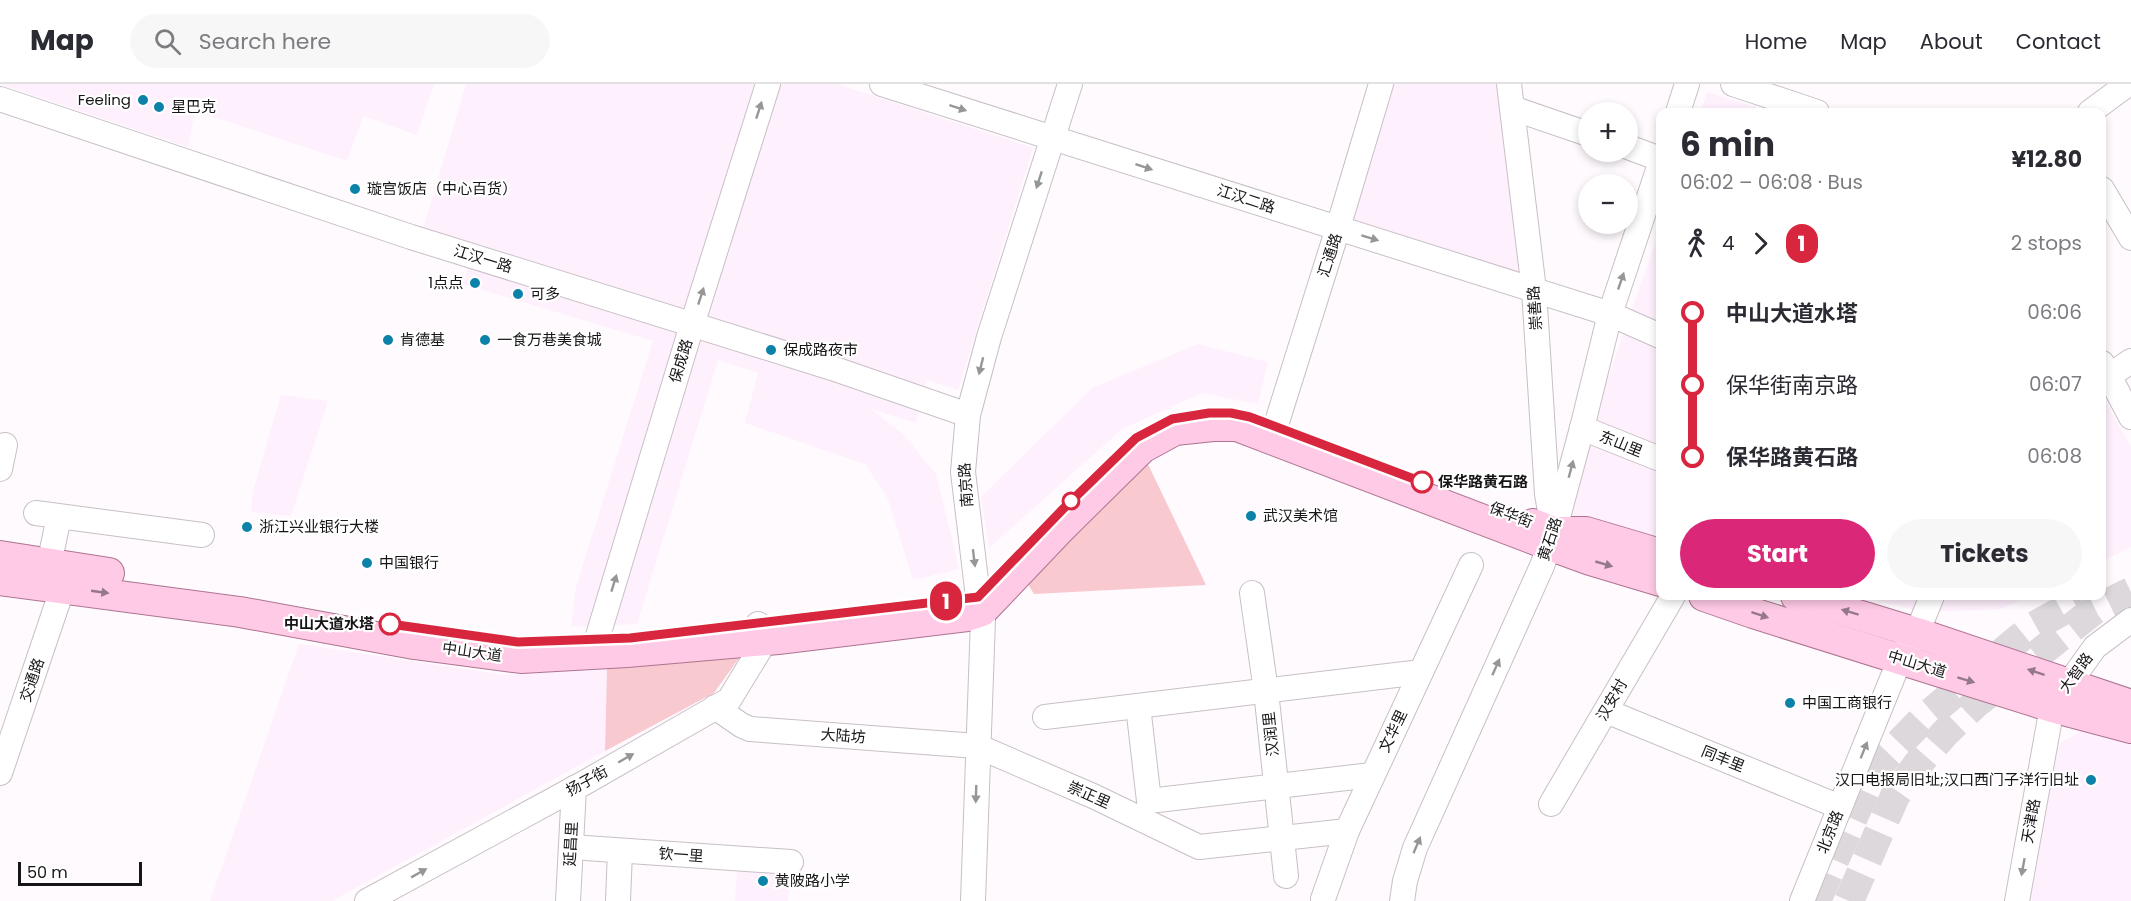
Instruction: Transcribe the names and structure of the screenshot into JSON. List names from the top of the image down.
{
  "streets": {
    "main road": ["保华街", "中山大道"],
    "street": [
      "江汉二路",
      "汇通路",
      "江汉一路",
      "崇善路",
      "保成路",
      "东山里",
      "南京路",
      "黄石路",
      "大智路",
      "交通路",
      "汉安村",
      "文华里",
      "汉润里",
      "大陆坊",
      "同丰里",
      "扬子街",
      "崇正里",
      "天津路",
      "北京路",
      "延昌里",
      "钦一里"
    ]
  },
  "crossings": [
    ["江汉二路", "汇通路"],
    ["江汉二路", "崇善路"],
    ["江汉二路", "南京路"],
    ["江汉二路", "黄石路"],
    ["汇通路", "保华街"],
    ["江汉一路", "保成路"],
    ["江汉一路", "南京路"],
    ["崇善路", "保华街"],
    ["崇善路", "黄石路"],
    ["保成路", "中山大道"],
    ["东山里", "黄石路"],
    ["南京路", "保华街"],
    ["南京路", "中山大道"],
    ["南京路", "大陆坊"],
    ["南京路", "崇正里"],
    ["保华街", "黄石路"],
    ["保华街", "中山大道"],
    ["中山大道", "大智路"],
    ["中山大道", "交通路"],
    ["中山大道", "扬子街"],
    ["中山大道", "天津路"],
    ["中山大道", "北京路"],
    ["大智路", "天津路"],
    ["汉安村", "同丰里"],
    ["汉润里", "崇正里"],
    ["大陆坊", "扬子街"],
    ["大陆坊", "崇正里"],
    ["同丰里", "北京路"],
    ["扬子街", "延昌里"],
    ["延昌里", "钦一里"]
  ],
  "one_way": [
    "江汉二路",
    "保成路",
    "南京路",
    "黄石路",
    "扬子街",
    "天津路",
    "北京路"
  ],
  "places": [
    "Feeling",
    "星巴克",
    "璇宫饭店（中心百货）",
    "1点点",
    "可多",
    "肯德基",
    "一食万巷美食城",
    "保成路夜市",
    "保华路黄石路",
    "武汉美术馆",
    "浙江兴业银行大楼",
    "中国银行",
    "中山大道水塔",
    "中国工商银行",
    "汉口电报局旧址;汉口西门子洋行旧址",
    "黄陂路小学"
  ],
  "lines": ["bus line 1"],
  "scale_bar": "50 m",
  "page": {
    "header": "Map",
    "search": "Search here",
    "nav": [
      "Home",
      "Map",
      "About",
      "Contact"
    ],
    "on_map": "1",
    "map_buttons": ["+", "−"],
    "heading": ["6 min", "06:02 – 06:08 · Bus", "¥12.80"],
    "legs": ["4", "1", "2 stops"],
    "list": [
      {
        "name": "中山大道水塔",
        "value": "06:06"
      },
      {
        "name": "保华街南京路",
        "value": "06:07"
      },
      {
        "name": "保华路黄石路",
        "value": "06:08"
      }
    ],
    "buttons": ["Start", "Tickets"],
    "scale": "50 m"
  }
}
